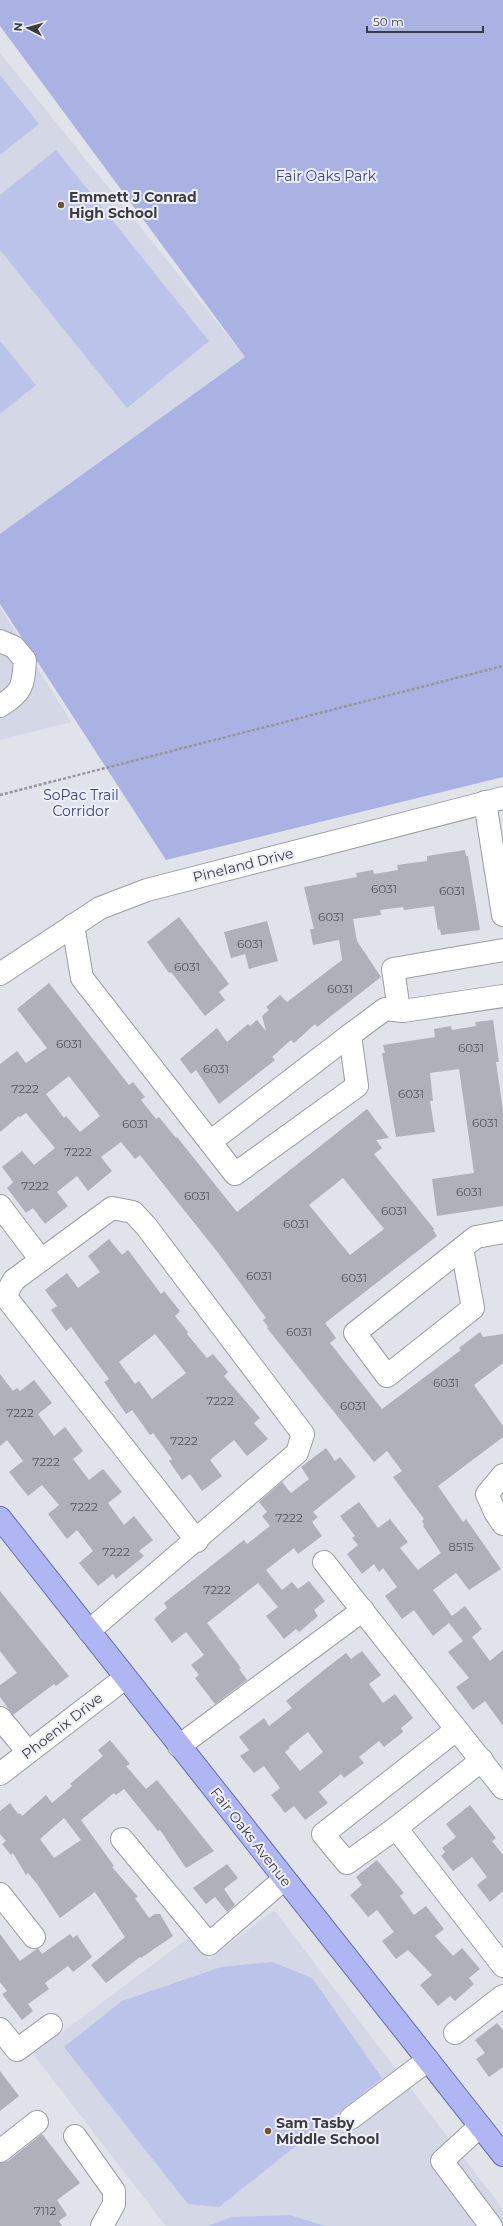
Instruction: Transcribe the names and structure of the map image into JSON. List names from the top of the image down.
{
  "streets": {
    "main road": ["Fair Oaks Avenue"],
    "street": ["Pineland Drive", "Phoenix Drive"]
  },
  "crossings": [
    ["Phoenix Drive", "Fair Oaks Avenue"]
  ],
  "parks": ["Fair Oaks Park", "SoPac Trail Corridor"],
  "places": ["Emmett J Conrad High School", "Sam Tasby Middle School"],
  "house_numbers": [
    "6031",
    "6031",
    "6031",
    "6031",
    "6031",
    "6031",
    "6031",
    "6031",
    "6031",
    "7222",
    "6031",
    "6031",
    "6031",
    "7222",
    "7222",
    "6031",
    "6031",
    "6031",
    "6031",
    "6031",
    "6031",
    "6031",
    "6031",
    "7222",
    "6031",
    "7222",
    "7222",
    "7222",
    "7222",
    "7222",
    "8515",
    "7222",
    "7222",
    "7112"
  ],
  "scale_bar": "50 m",
  "north": "left"
}
